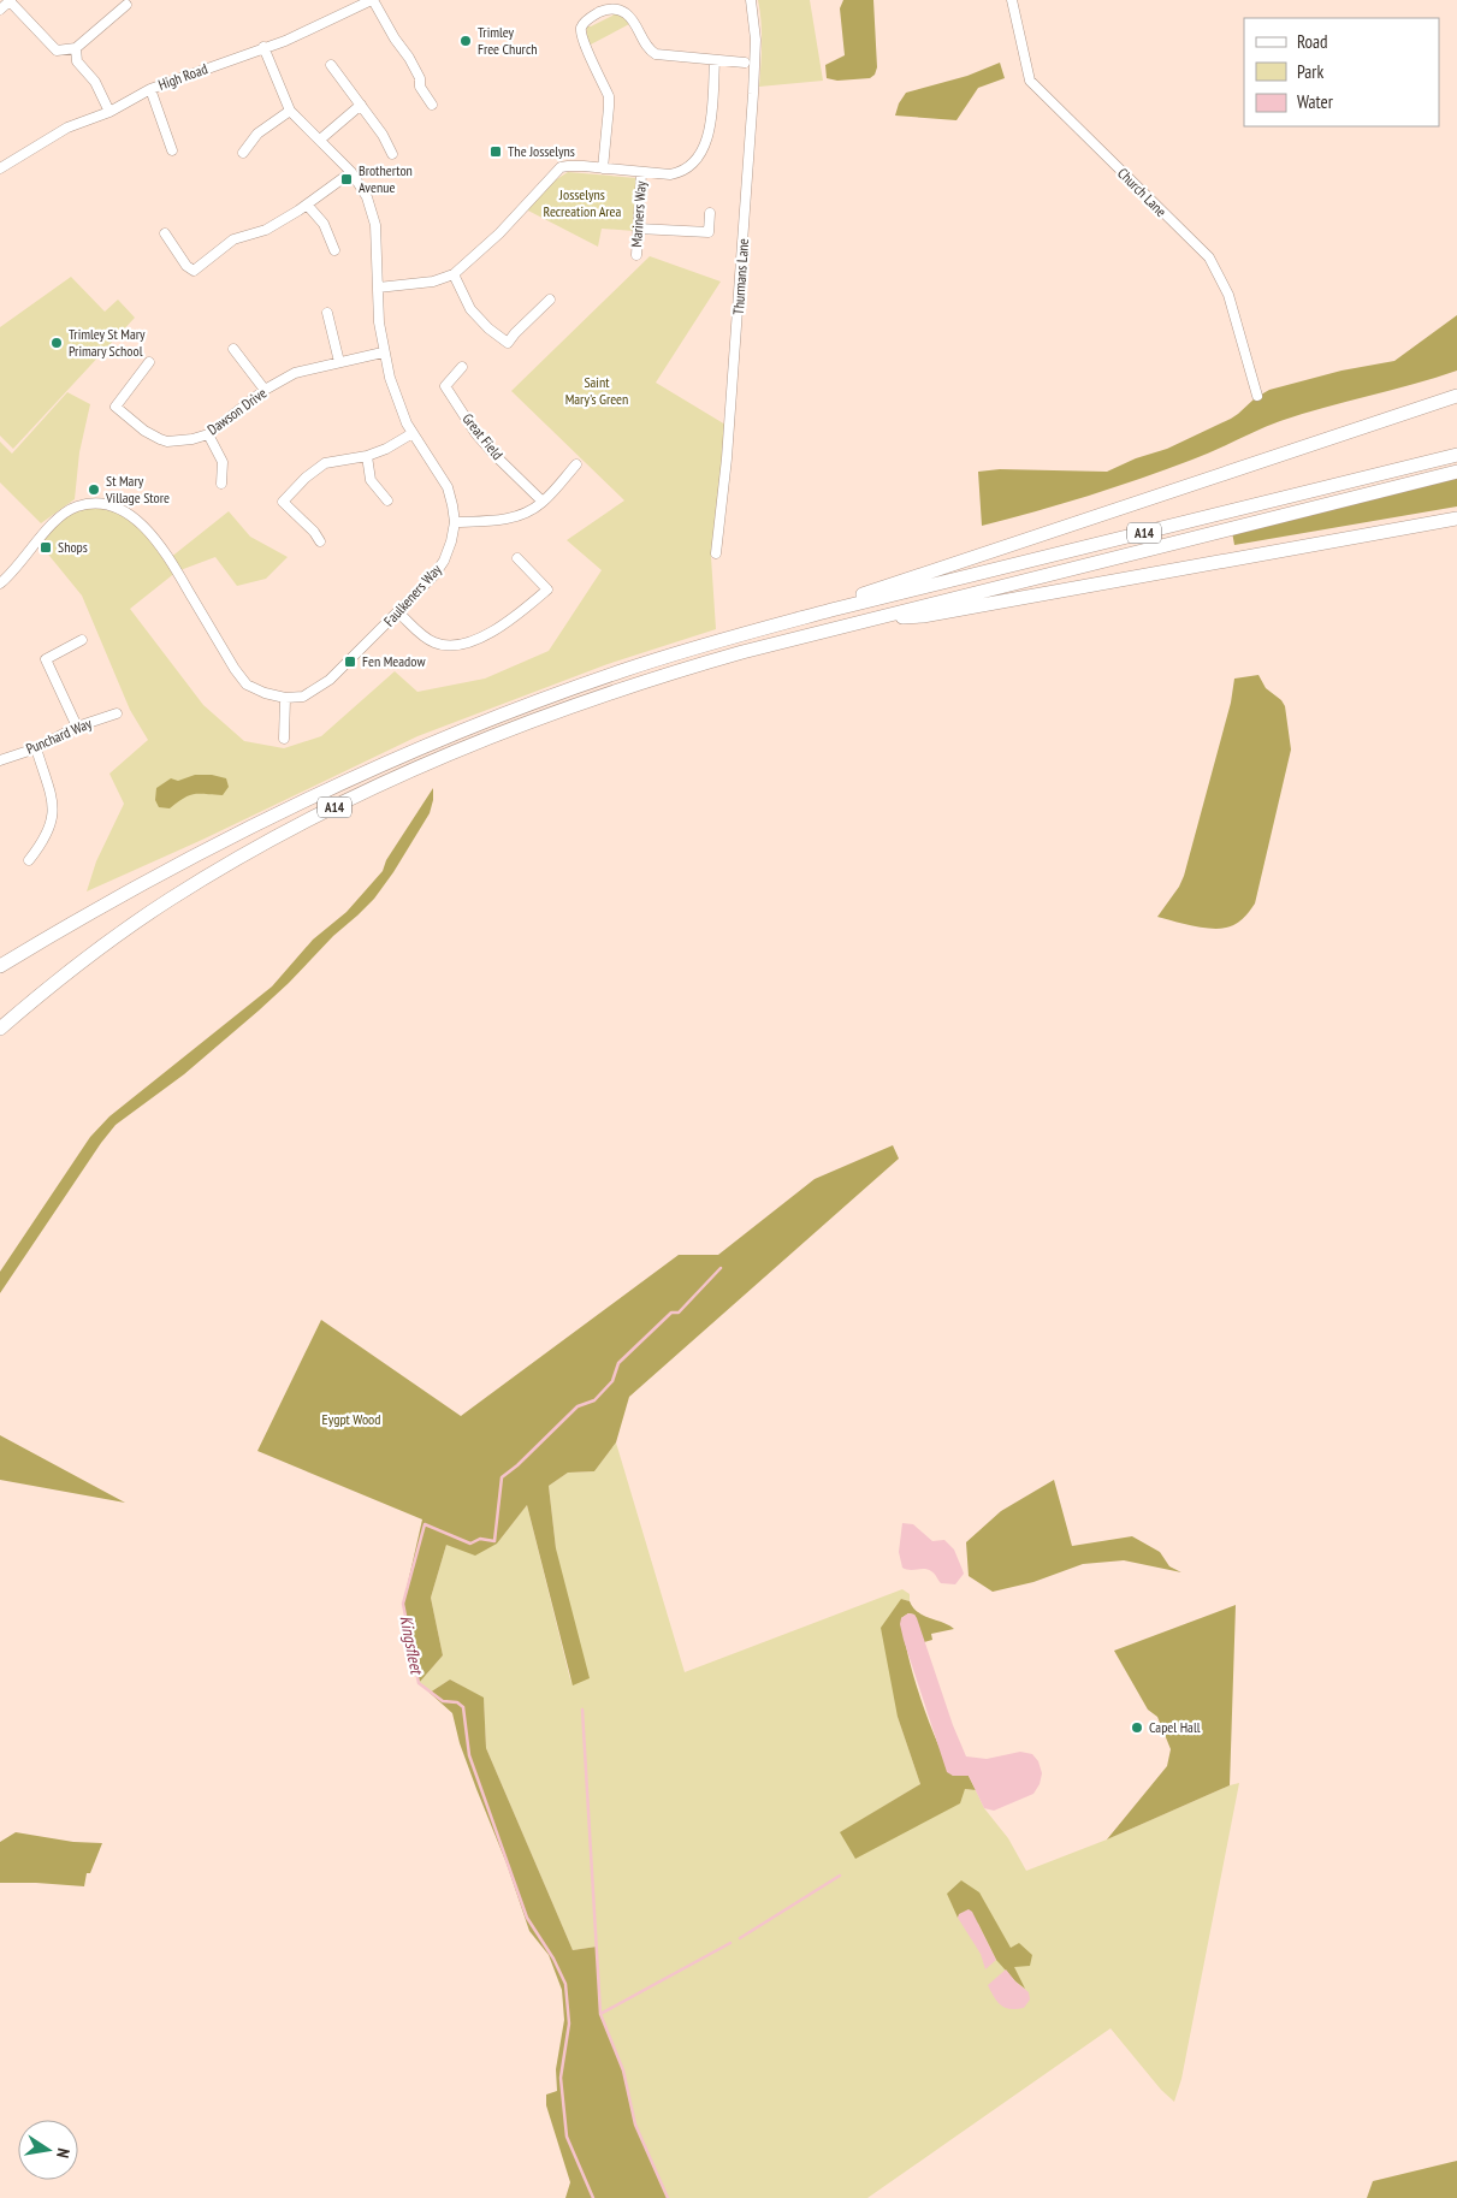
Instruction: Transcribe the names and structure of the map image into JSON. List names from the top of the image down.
{
  "streets": {
    "highway": ["A14"],
    "street": [
      "High Road",
      "Church Lane",
      "Mariners Way",
      "Thurmans Lane",
      "Dawson Drive",
      "Great Field",
      "Faulkeners Way",
      "Punchard Way"
    ]
  },
  "crossings": [
    ["High Road", "Faulkeners Way"],
    ["Dawson Drive", "Faulkeners Way"]
  ],
  "water": ["Kingsfleet"],
  "parks": ["Josselyns Recreation Area", "Saint Mary's Green", "Eygpt Wood"],
  "places": {
    "other": [
      "Trimley Free Church",
      "Trimley St Mary Primary School",
      "St Mary Village Store",
      "Capel Hall"
    ],
    "transit": [
      "The Josselyns",
      "Brotherton Avenue",
      "Shops",
      "Fen Meadow"
    ]
  },
  "legend": ["Road", "Park", "Water"],
  "north": "right"
}
